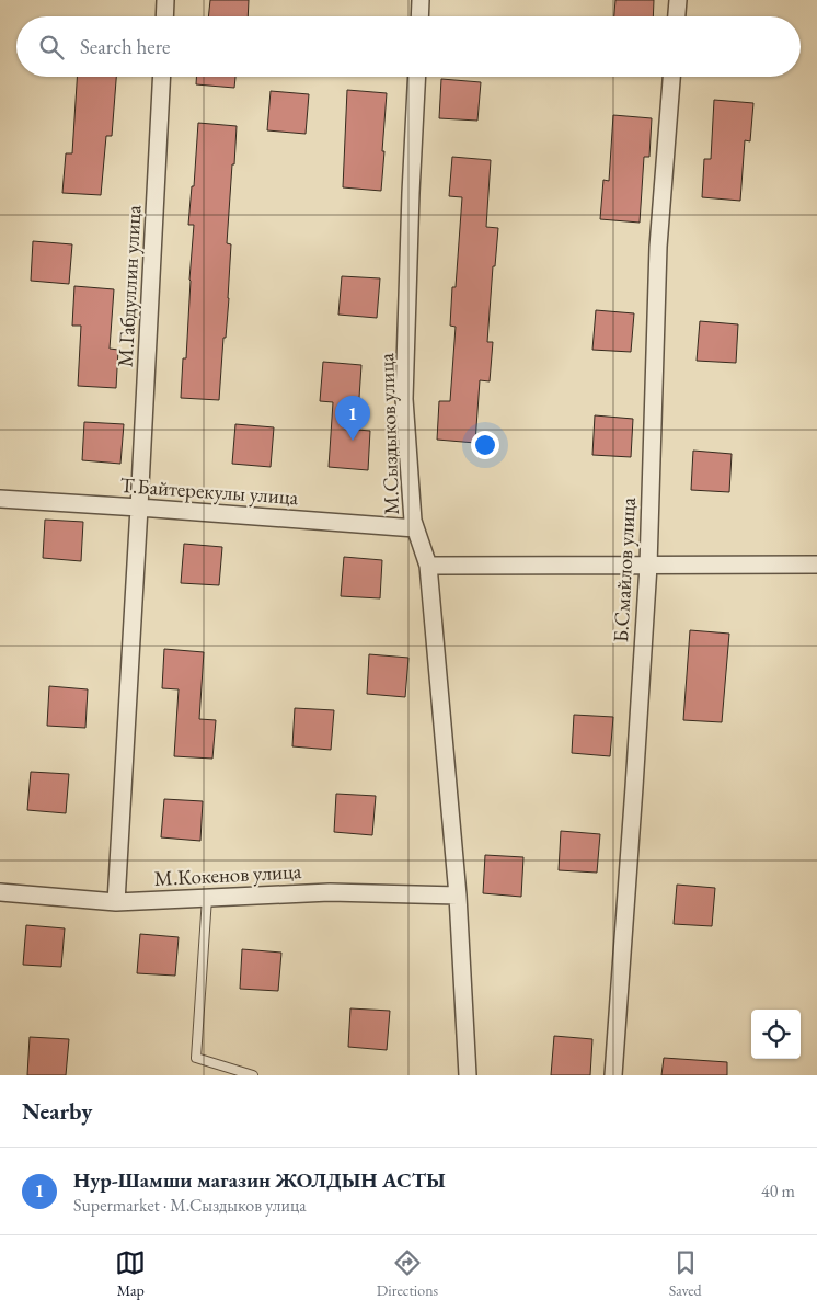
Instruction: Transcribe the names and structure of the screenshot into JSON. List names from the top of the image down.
{
  "streets": {
    "street": [
      "М.Габдуллин улица",
      "М.Сыздыков улица",
      "Т.Байтерекулы улица",
      "Б.Смайлов улица",
      "М.Кокенов улица"
    ]
  },
  "crossings": [
    ["М.Габдуллин улица", "Т.Байтерекулы улица"],
    ["М.Габдуллин улица", "М.Кокенов улица"],
    ["М.Сыздыков улица", "Т.Байтерекулы улица"],
    ["М.Сыздыков улица", "М.Кокенов улица"]
  ],
  "page": {
    "search": "Search here",
    "pins": "1",
    "heading": "Nearby",
    "list": [
      {
        "mark": "1",
        "name": "Нур-Шамши магазин ЖОЛДЫН АСТЫ",
        "note": "Supermarket · М.Сыздыков улица",
        "value": "40 m"
      }
    ],
    "nav": ["Map", "Directions", "Saved"]
  }
}
